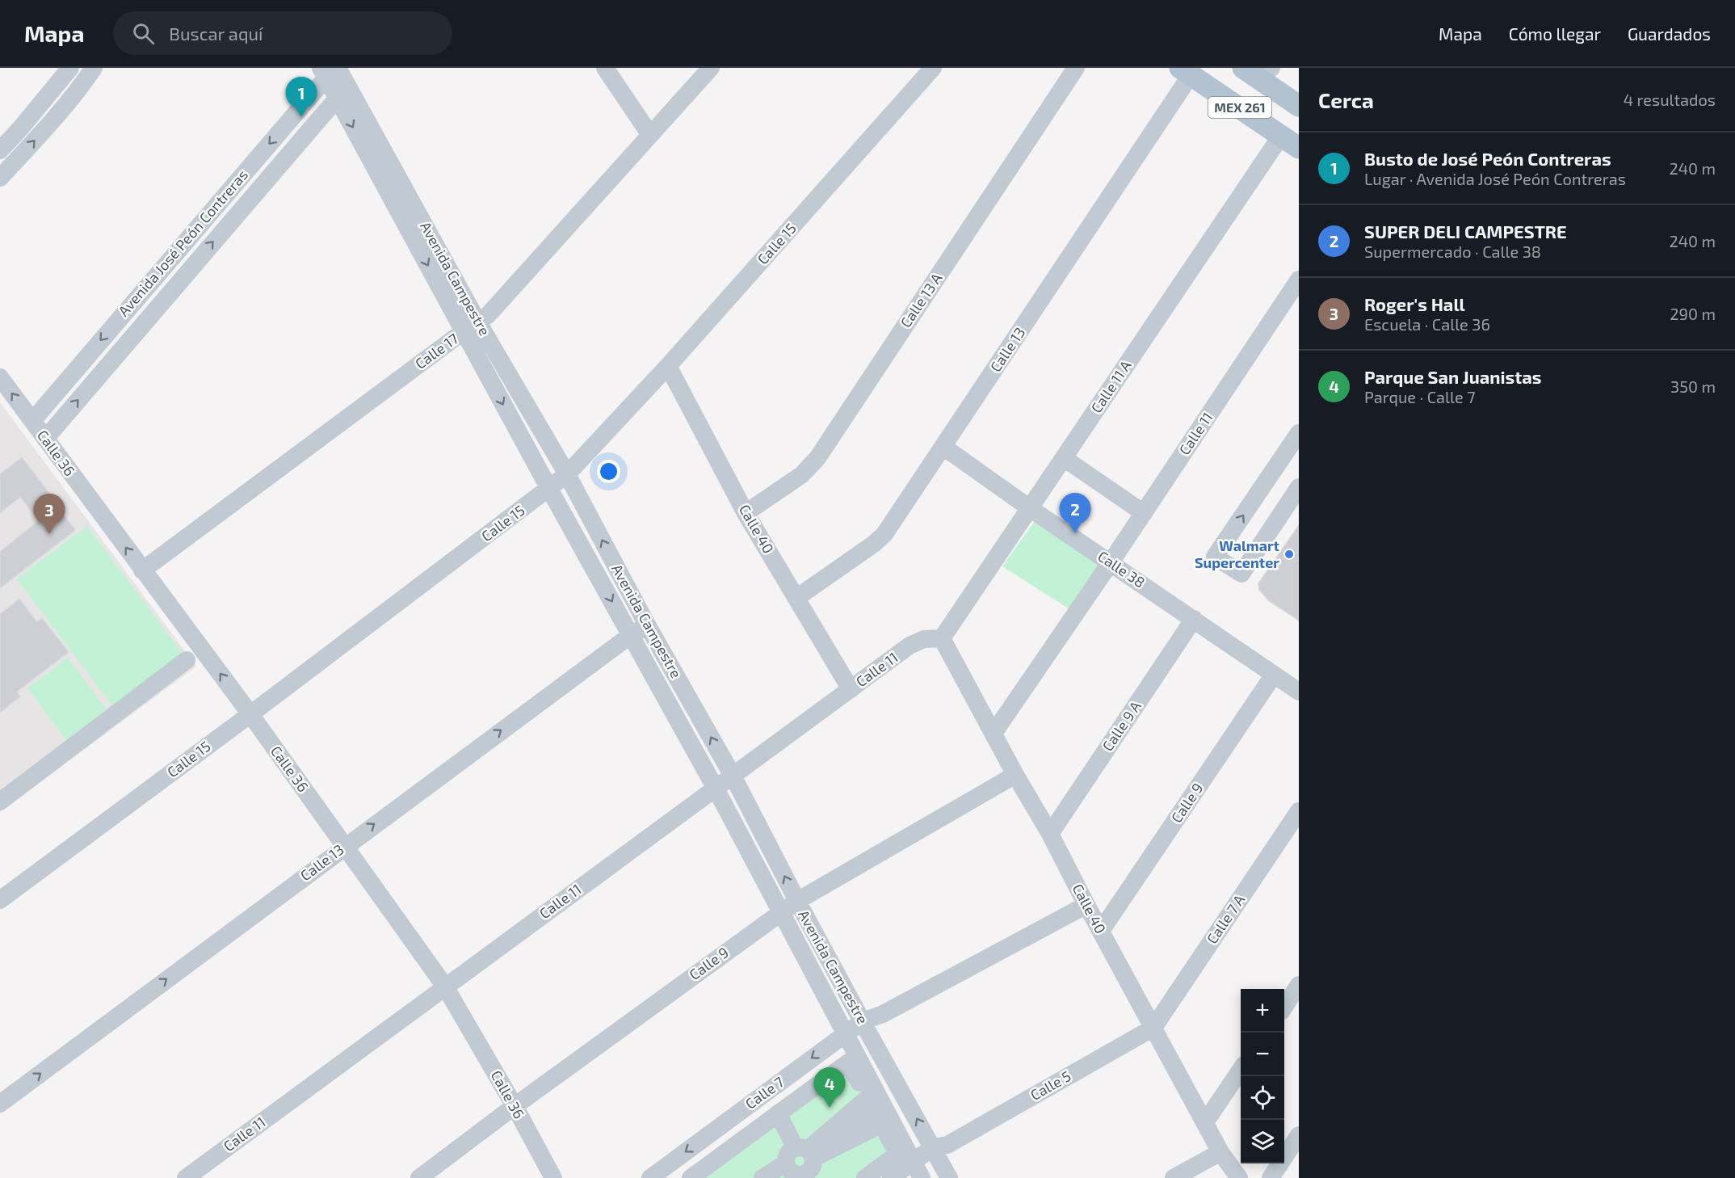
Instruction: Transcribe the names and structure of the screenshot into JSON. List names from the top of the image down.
{
  "streets": {
    "main road": ["MEX 261"],
    "street": [
      "Avenida José Peón Contreras",
      "Calle 15",
      "Avenida Campestre",
      "Calle 13 A",
      "Calle 13",
      "Calle 17",
      "Calle 11 A",
      "Calle 11",
      "Calle 36",
      "Calle 40",
      "Calle 38",
      "Calle 9 A",
      "Calle 9",
      "Calle 7 A",
      "Calle 5",
      "Calle 7"
    ]
  },
  "crossings": [
    ["MEX 261", "Calle 13"],
    ["MEX 261", "Calle 11 A"],
    ["Avenida José Peón Contreras", "Avenida Campestre"],
    ["Avenida José Peón Contreras", "Calle 36"],
    ["Calle 15", "Avenida Campestre"],
    ["Calle 15", "Calle 36"],
    ["Calle 15", "Calle 40"],
    ["Avenida Campestre", "Calle 13"],
    ["Avenida Campestre", "Calle 17"],
    ["Avenida Campestre", "Calle 11"],
    ["Avenida Campestre", "Calle 9"],
    ["Avenida Campestre", "Calle 5"],
    ["Avenida Campestre", "Calle 7"],
    ["Calle 13 A", "Calle 40"],
    ["Calle 13", "Calle 36"],
    ["Calle 13", "Calle 40"],
    ["Calle 13", "Calle 38"],
    ["Calle 17", "Calle 36"],
    ["Calle 11 A", "Calle 11"],
    ["Calle 11 A", "Calle 40"],
    ["Calle 11 A", "Calle 38"],
    ["Calle 11", "Calle 36"],
    ["Calle 11", "Calle 40"],
    ["Calle 11", "Calle 38"],
    ["Calle 36", "Calle 9"],
    ["Calle 40", "Calle 9 A"],
    ["Calle 40", "Calle 9"],
    ["Calle 40", "Calle 7 A"],
    ["Calle 40", "Calle 5"],
    ["Calle 40", "Calle 7"],
    ["Calle 38", "Calle 9 A"],
    ["Calle 38", "Calle 9"],
    ["Calle 7 A", "Calle 5"]
  ],
  "one_way": ["Calle 13", "Calle 36"],
  "places": ["Walmart Supercenter"],
  "page": {
    "header": "Mapa",
    "search": "Buscar aquí",
    "nav": ["Mapa", "Cómo llegar", "Guardados"],
    "heading": ["Cerca", "4 resultados"],
    "pins": [
      "1",
      "2",
      "3",
      "4"
    ],
    "list": [
      {
        "mark": "1",
        "name": "Busto de José Peón Contreras",
        "note": "Lugar · Avenida José Peón Contreras",
        "value": "240 m"
      },
      {
        "mark": "2",
        "name": "SUPER DELI CAMPESTRE",
        "note": "Supermercado · Calle 38",
        "value": "240 m"
      },
      {
        "mark": "3",
        "name": "Roger's Hall",
        "note": "Escuela · Calle 36",
        "value": "290 m"
      },
      {
        "mark": "4",
        "name": "Parque San Juanistas",
        "note": "Parque · Calle 7",
        "value": "350 m"
      }
    ],
    "map_buttons": ["+", "−"]
  }
}
